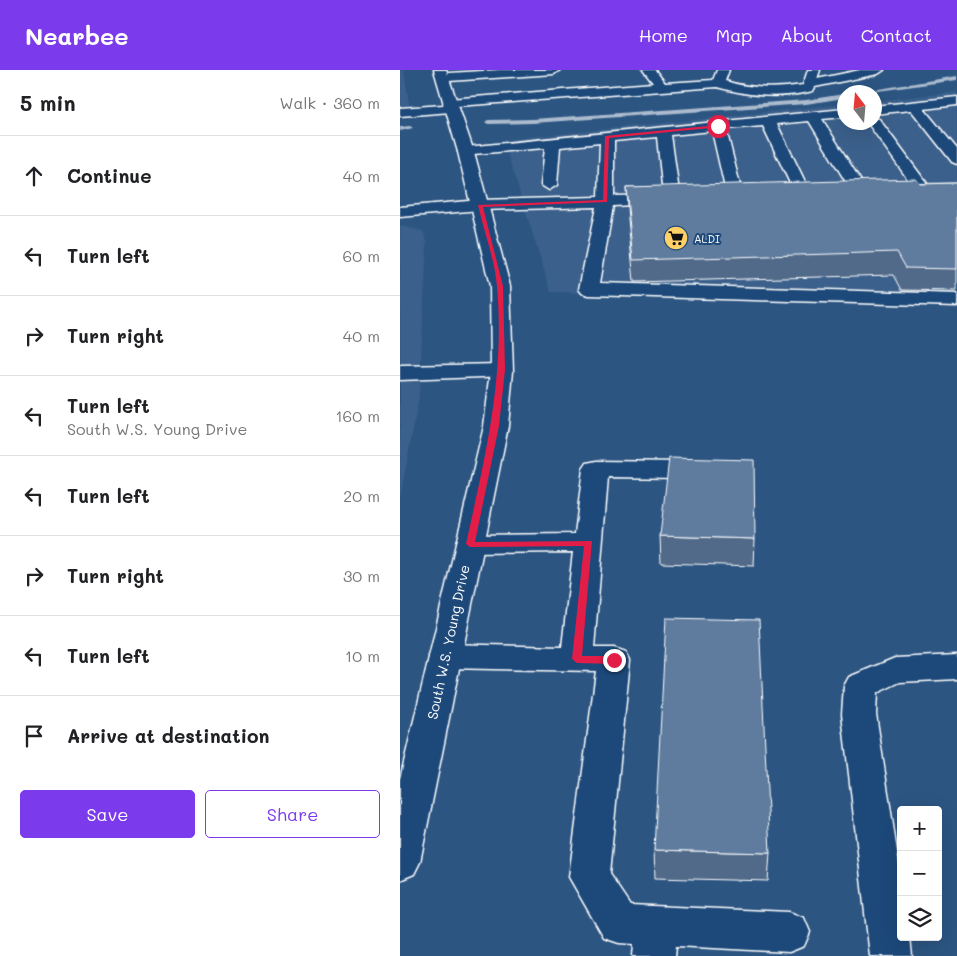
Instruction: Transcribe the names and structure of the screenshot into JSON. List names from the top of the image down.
{
  "streets": {
    "main road": ["South W.S. Young Drive"]
  },
  "places": {
    "supermarket": ["ALDI"]
  },
  "north": "top",
  "page": {
    "header": "Nearbee",
    "nav": [
      "Home",
      "Map",
      "About",
      "Contact"
    ],
    "heading": ["5 min", "Walk · 360 m"],
    "list": [
      ["Continue", "40 m"],
      ["Turn left", "60 m"],
      ["Turn right", "40 m"],
      ["Turn left", "South W.S. Young Drive", "160 m"],
      ["Turn left", "20 m"],
      ["Turn right", "30 m"],
      ["Turn left", "10 m"],
      "Arrive at destination"
    ],
    "buttons": ["Save", "Share"],
    "map_buttons": ["+", "−"]
  }
}
